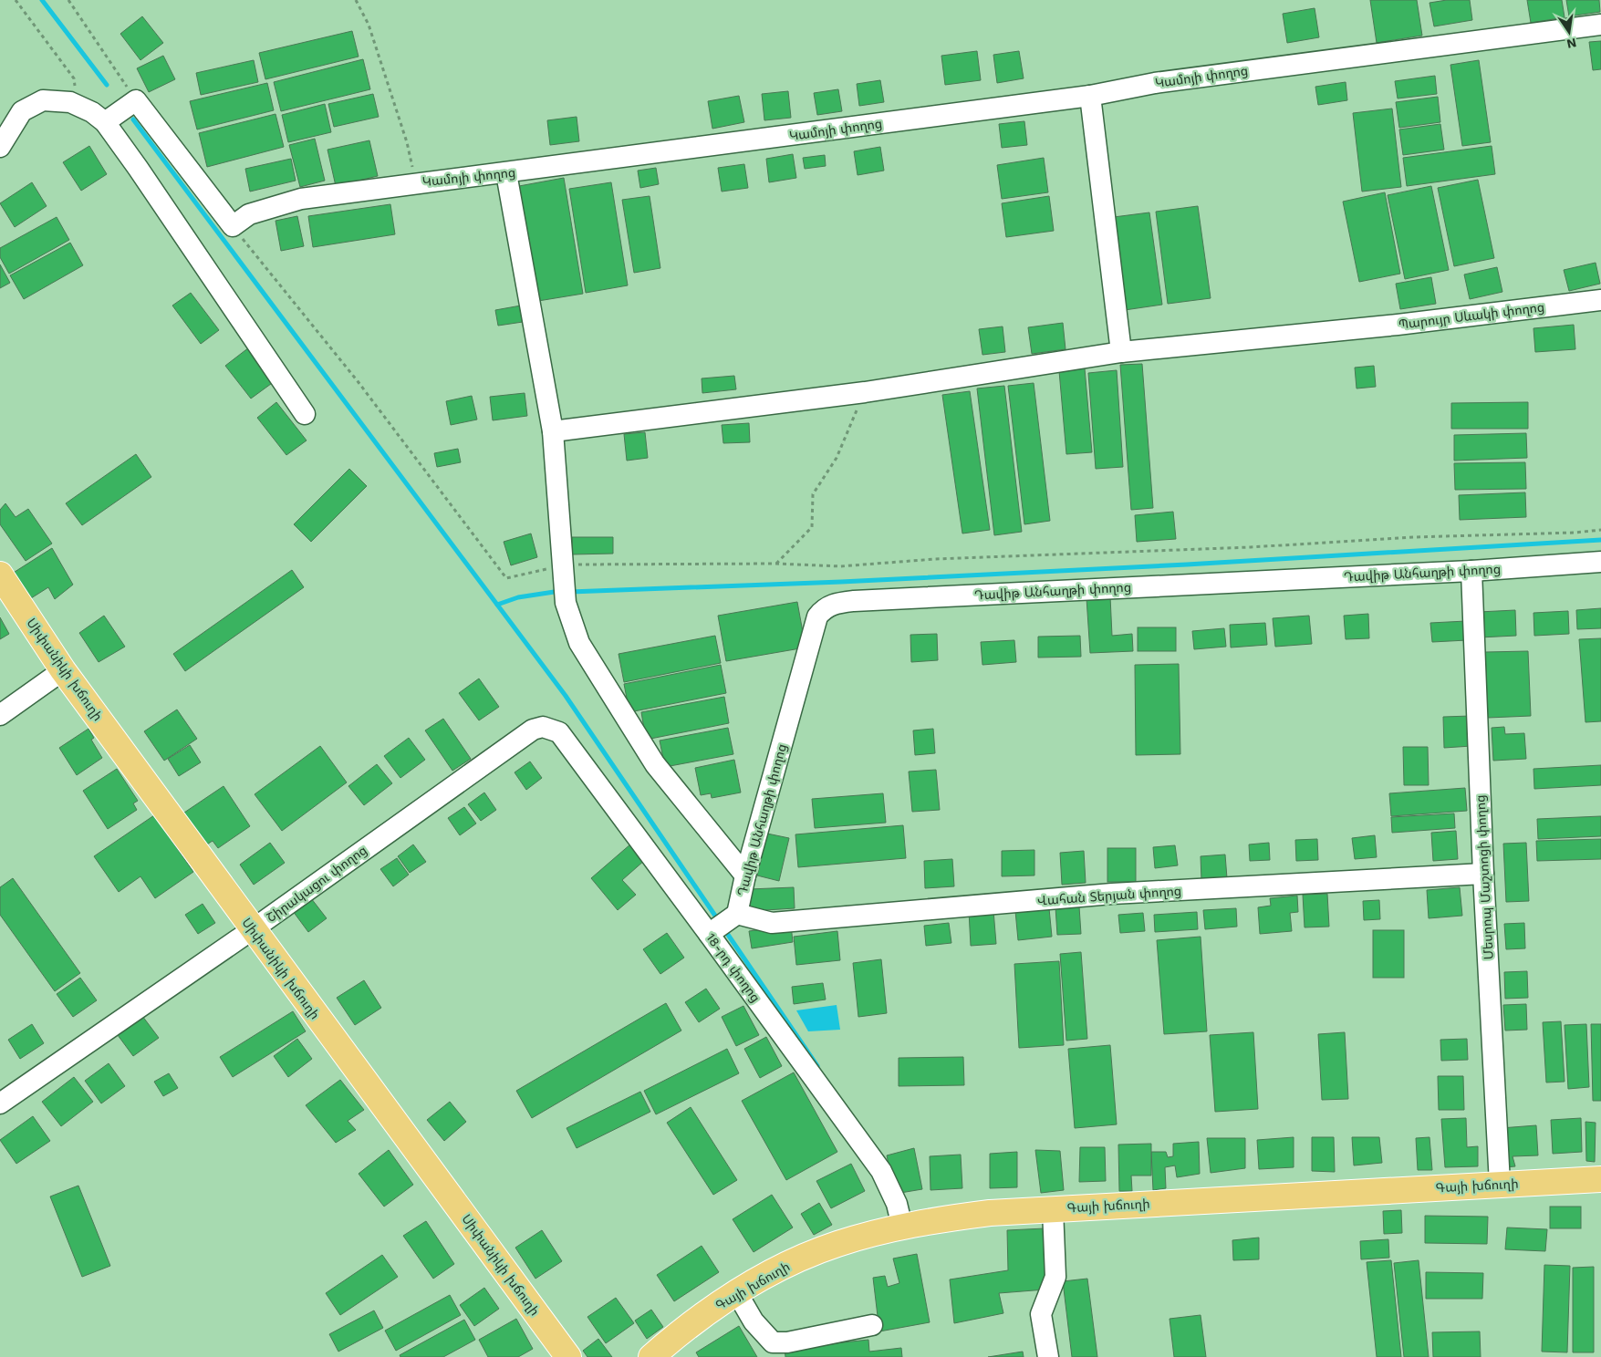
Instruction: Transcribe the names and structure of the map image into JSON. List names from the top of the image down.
{
  "streets": {
    "main road": ["Սիփանիկի խճուղի", "Գայի խճուղի"],
    "street": [
      "Կամոյի փողոց",
      "Պարույր Սևակի փողոց",
      "Դավիթ Անհաղթի փողոց",
      "Մեսրոպ Մաշտոցի փողոց",
      "Շիրակացու փողոց",
      "Վահան Տերյան փողոց",
      "18-րդ փողոց"
    ]
  },
  "crossings": [
    ["Դավիթ Անհաղթի փողոց", "Մեսրոպ Մաշտոցի փողոց"],
    ["Դավիթ Անհաղթի փողոց", "Վահան Տերյան փողոց"],
    ["Սիփանիկի խճուղի", "Շիրակացու փողոց"],
    ["Մեսրոպ Մաշտոցի փողոց", "Վահան Տերյան փողոց"],
    ["Մեսրոպ Մաշտոցի փողոց", "Գայի խճուղի"],
    ["Շիրակացու փողոց", "18-րդ փողոց"],
    ["18-րդ փողոց", "Գայի խճուղի"]
  ],
  "north": "bottom"
}
